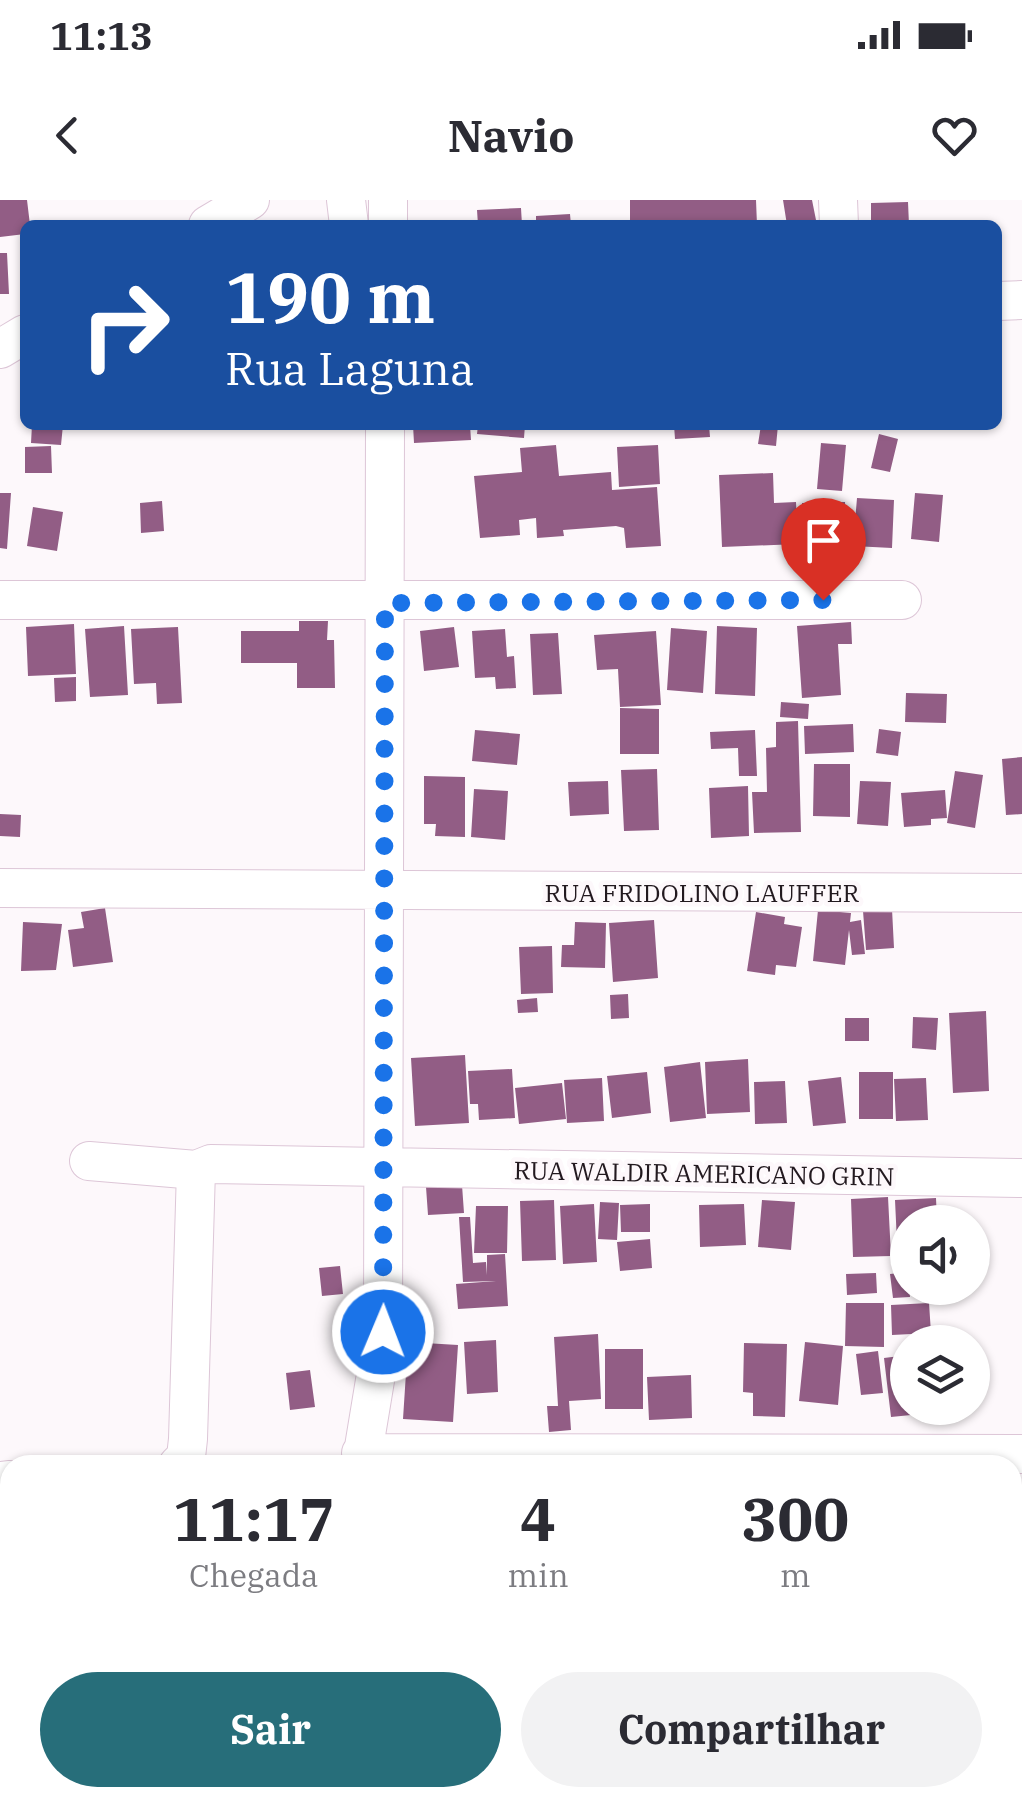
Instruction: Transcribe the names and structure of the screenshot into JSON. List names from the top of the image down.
{
  "streets": {
    "street": ["RUA FRIDOLINO LAUFFER", "RUA WALDIR AMERICANO GRIN"]
  },
  "page": {
    "status": "11:13",
    "header": "Navio",
    "turn": ["190 m", "Rua Laguna"],
    "eta": [
      "11:17",
      "Chegada",
      "4",
      "min",
      "300",
      "m"
    ],
    "buttons": ["Sair", "Compartilhar"]
  }
}
